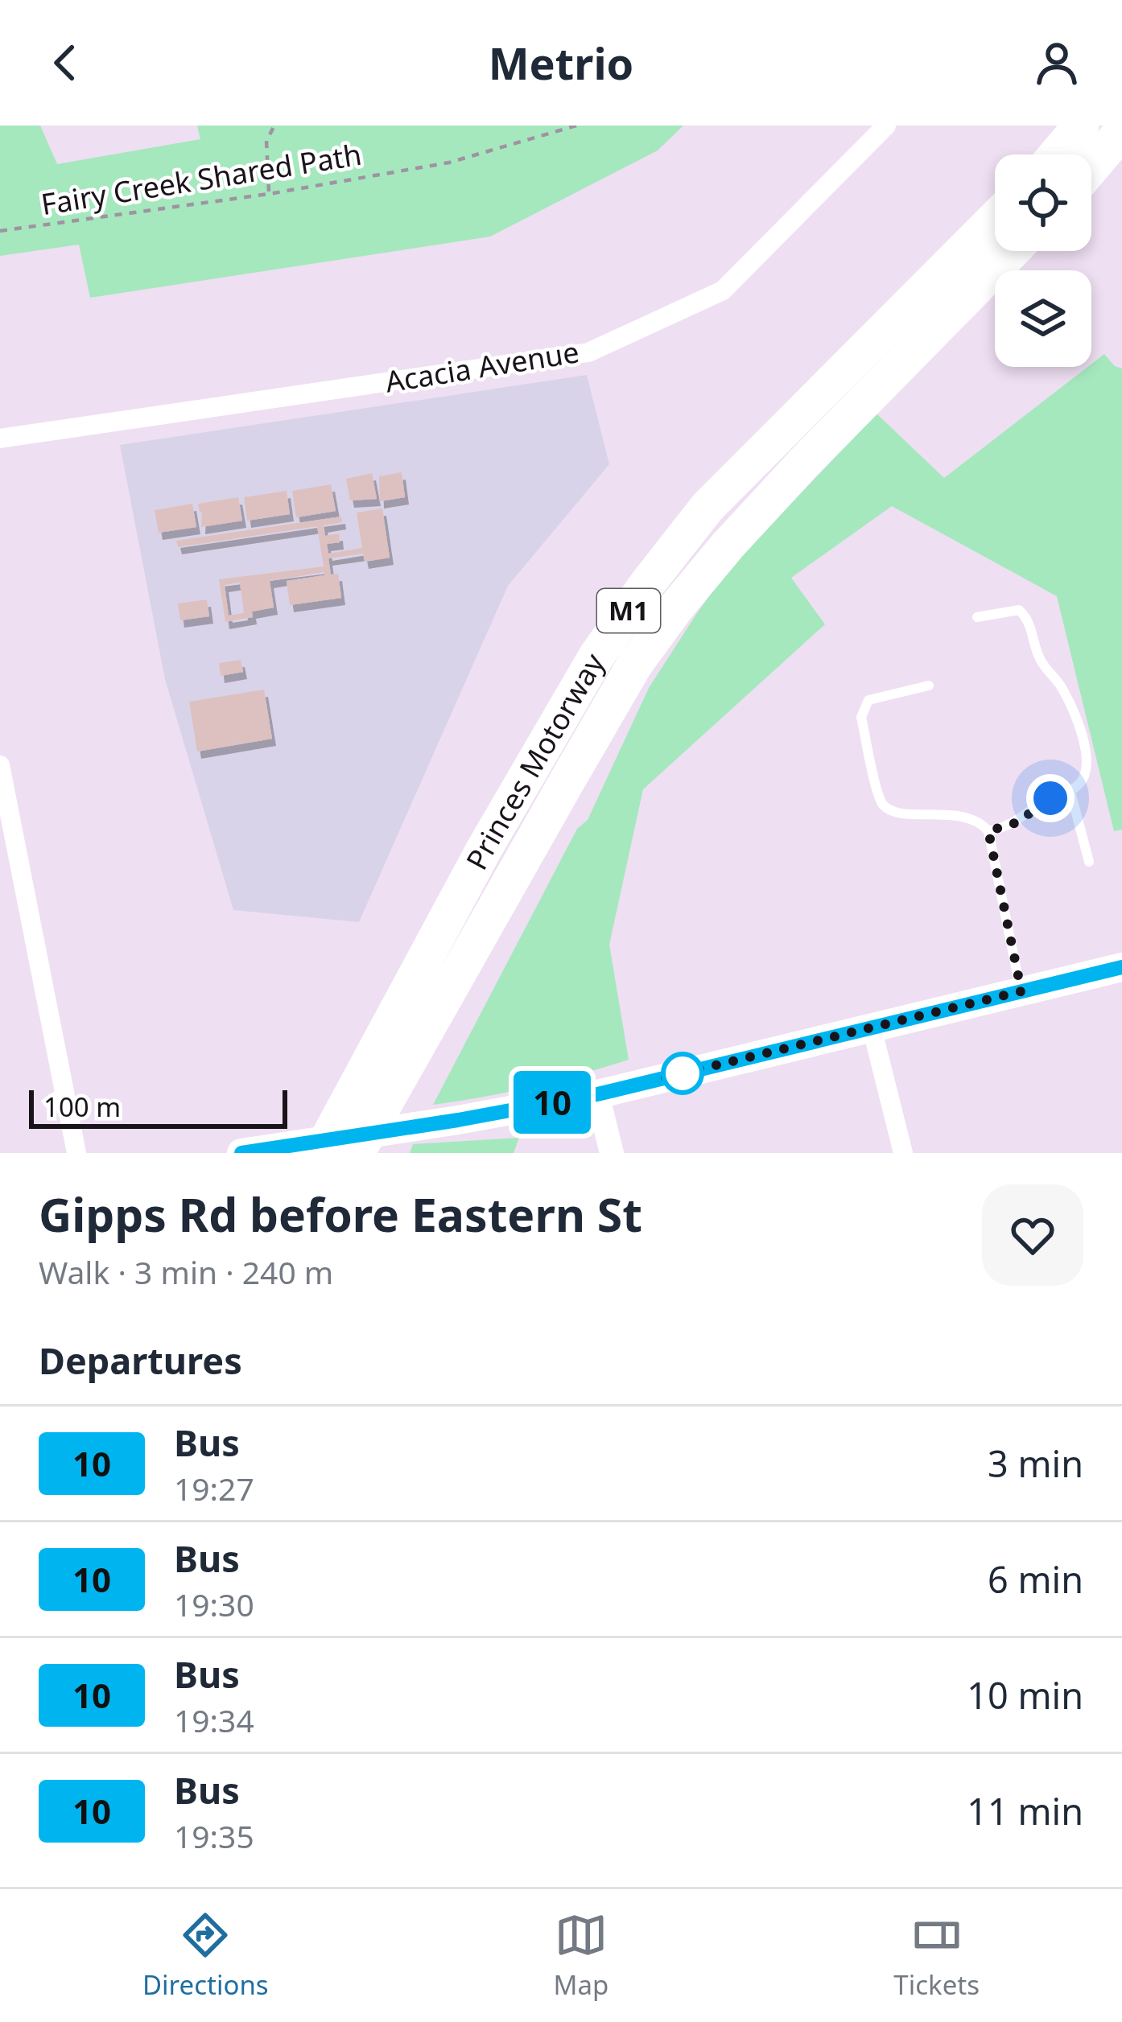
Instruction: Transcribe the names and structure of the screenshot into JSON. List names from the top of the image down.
{
  "streets": {
    "highway": ["M1", "Princes Motorway"],
    "street": ["Acacia Avenue"],
    "path": ["Fairy Creek Shared Path"]
  },
  "lines": ["bus line 10"],
  "scale_bar": "100 m",
  "page": {
    "header": "Metrio",
    "on_map": "10",
    "scale": "100 m",
    "heading": [
      ["Gipps Rd before Eastern St", "Walk · 3 min · 240 m"],
      "Departures"
    ],
    "list": [
      {
        "mark": "10",
        "name": "Bus",
        "note": "19:27",
        "value": "3 min"
      },
      {
        "mark": "10",
        "name": "Bus",
        "note": "19:30",
        "value": "6 min"
      },
      {
        "mark": "10",
        "name": "Bus",
        "note": "19:34",
        "value": "10 min"
      },
      {
        "mark": "10",
        "name": "Bus",
        "note": "19:35",
        "value": "11 min"
      }
    ],
    "tabs": ["Directions", "Map", "Tickets"]
  }
}
